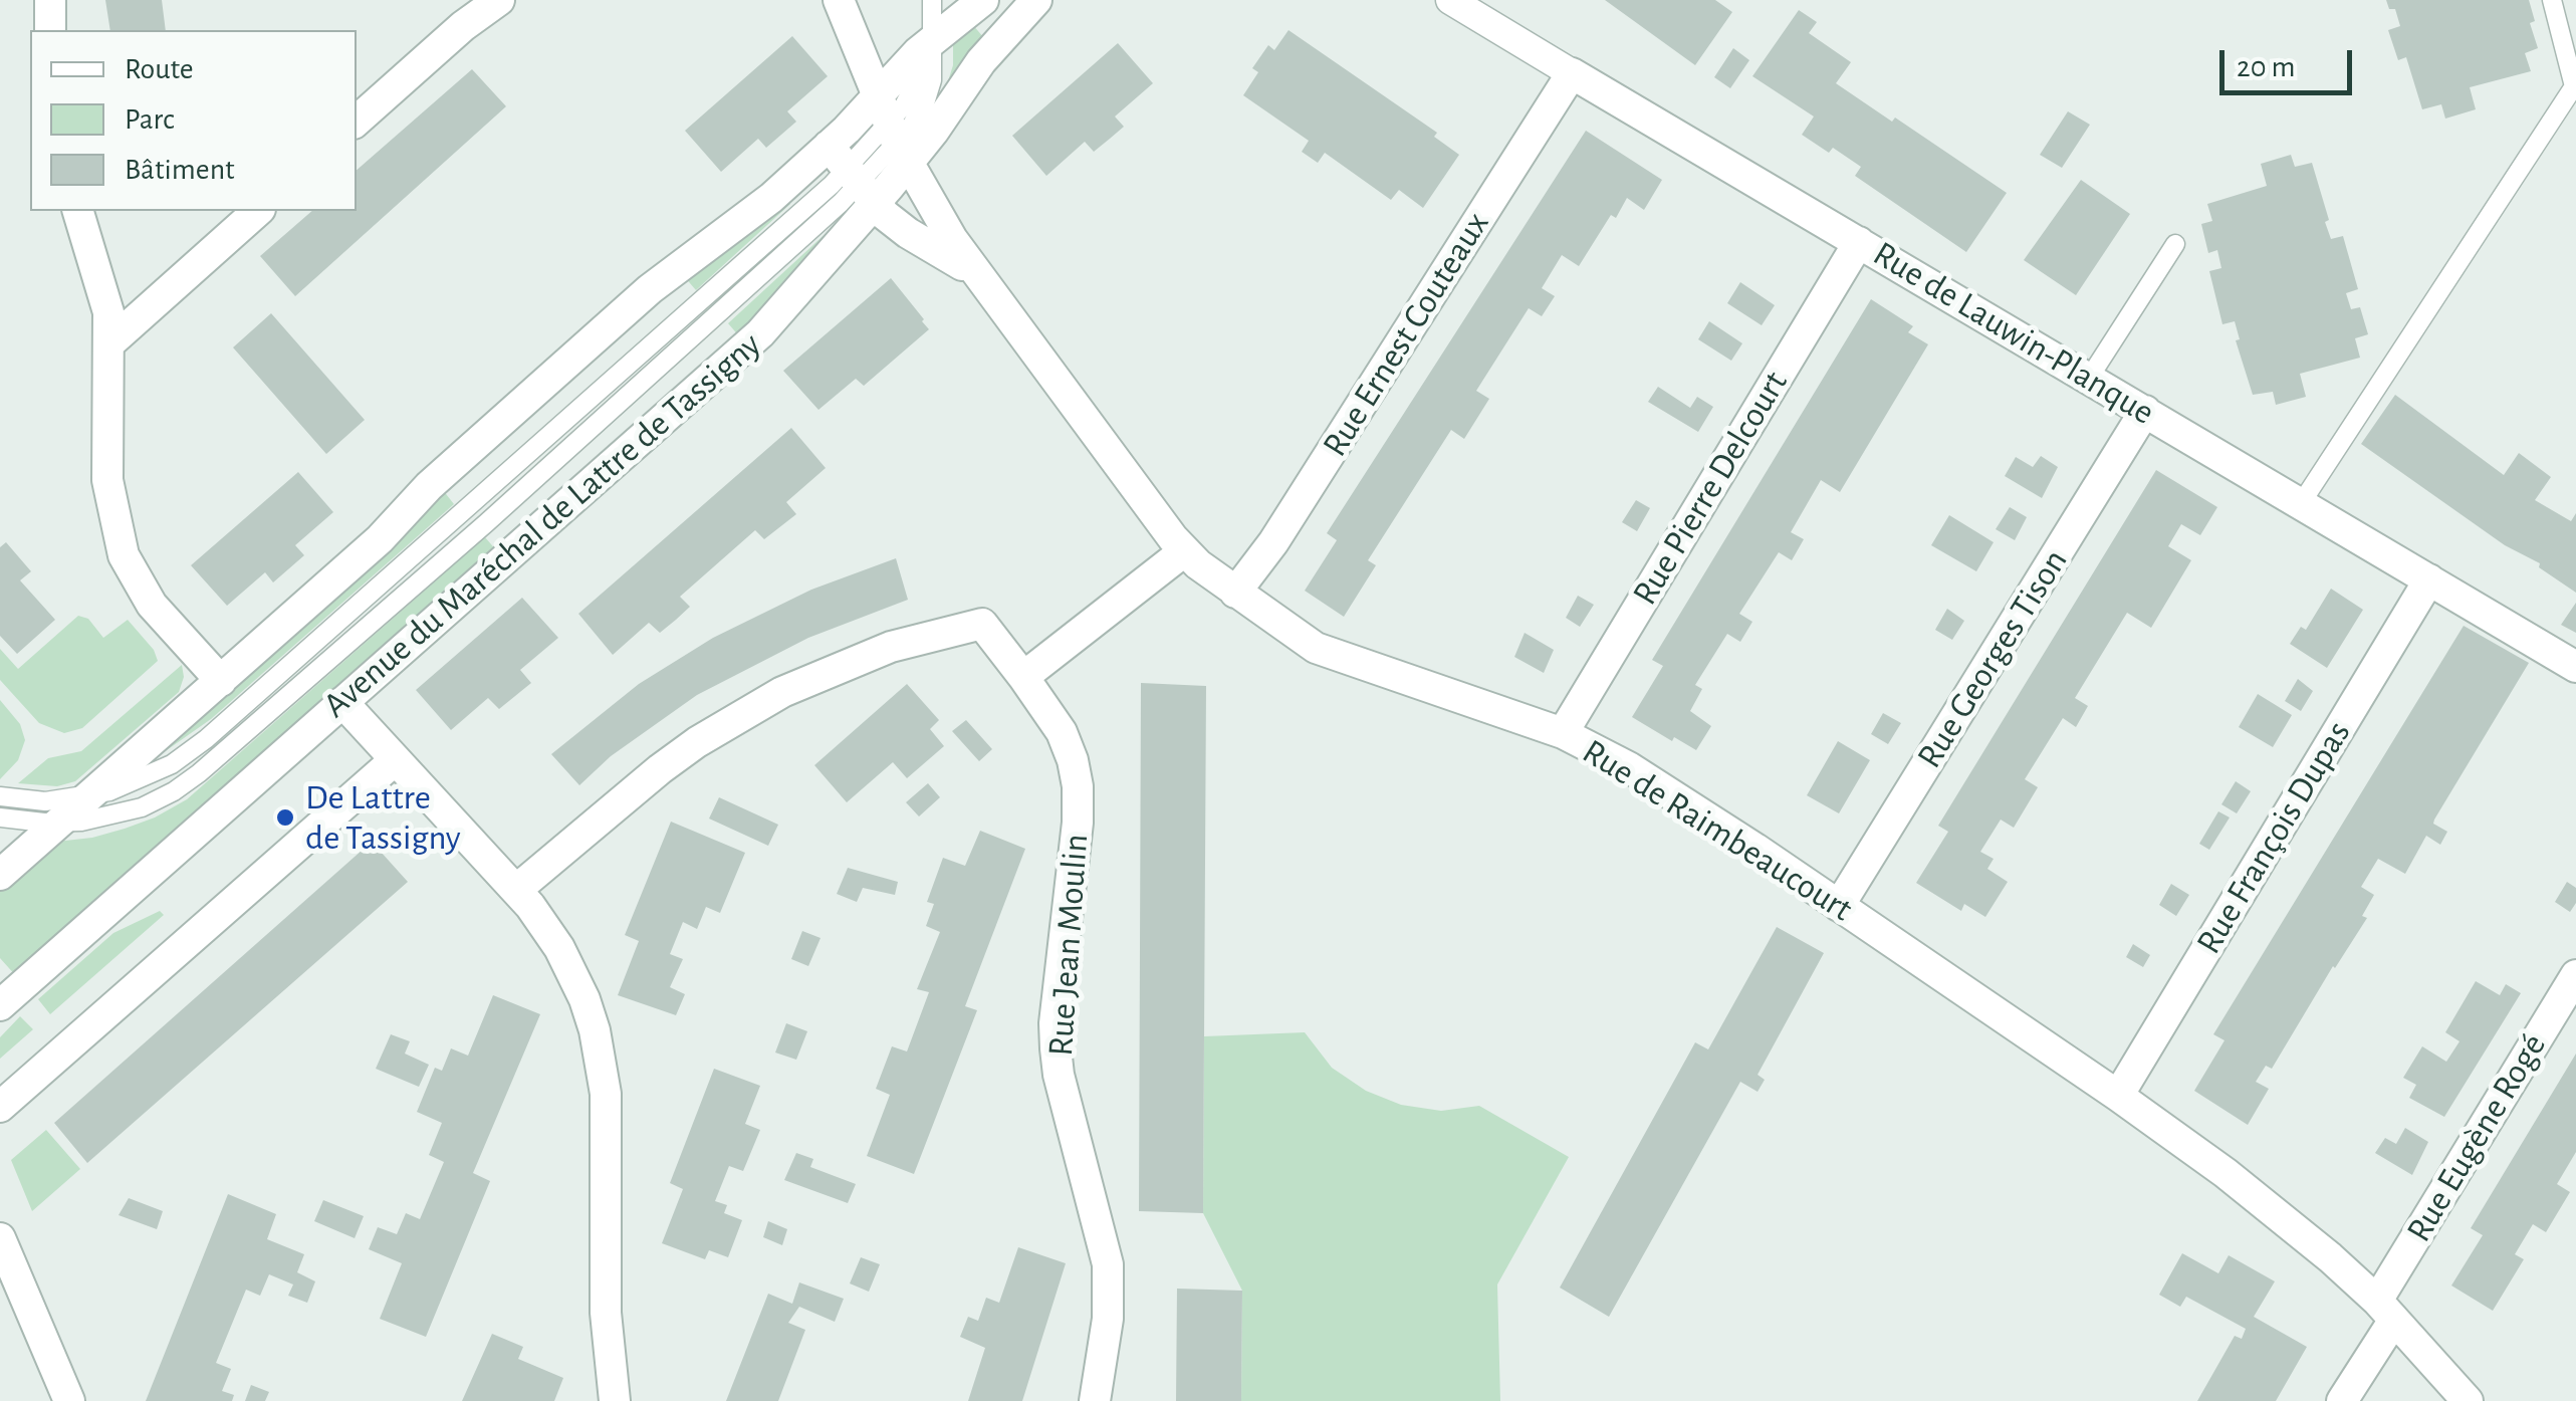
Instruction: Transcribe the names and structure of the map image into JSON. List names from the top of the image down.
{
  "streets": {
    "street": [
      "Rue de Lauwin-Planque",
      "Rue Ernest Couteaux",
      "Rue Pierre Delcourt",
      "Avenue du Maréchal de Lattre de Tassigny",
      "Rue Georges Tison",
      "Rue de Raimbeaucourt",
      "Rue François Dupas",
      "Rue Jean Moulin",
      "Rue Eugène Rogé"
    ]
  },
  "crossings": [
    ["Rue de Lauwin-Planque", "Rue Ernest Couteaux"],
    ["Rue de Lauwin-Planque", "Rue Pierre Delcourt"],
    ["Rue de Lauwin-Planque", "Rue Georges Tison"],
    ["Rue de Lauwin-Planque", "Rue François Dupas"],
    ["Rue Ernest Couteaux", "Rue de Raimbeaucourt"],
    ["Rue Pierre Delcourt", "Rue de Raimbeaucourt"],
    ["Avenue du Maréchal de Lattre de Tassigny", "Rue de Raimbeaucourt"],
    ["Rue Georges Tison", "Rue de Raimbeaucourt"],
    ["Rue de Raimbeaucourt", "Rue François Dupas"],
    ["Rue de Raimbeaucourt", "Rue Eugène Rogé"]
  ],
  "places": ["De Lattre de Tassigny"],
  "legend": ["Route", "Parc", "Bâtiment"],
  "scale_bar": "20 m"
}
